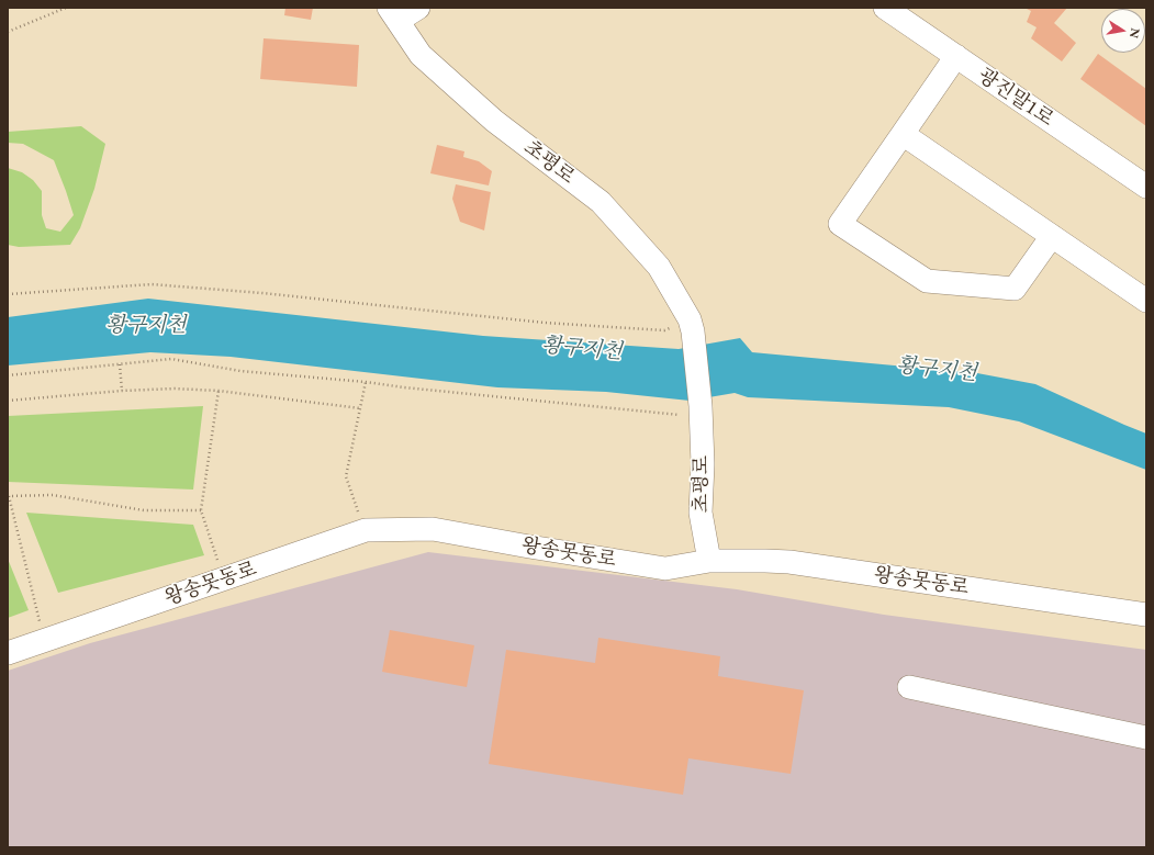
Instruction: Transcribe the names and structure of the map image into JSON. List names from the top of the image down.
{
  "streets": {
    "street": ["광진말1로", "초평로", "왕송못동로"]
  },
  "crossings": [
    ["초평로", "왕송못동로"]
  ],
  "water": ["황구지천"],
  "north": "right"
}
